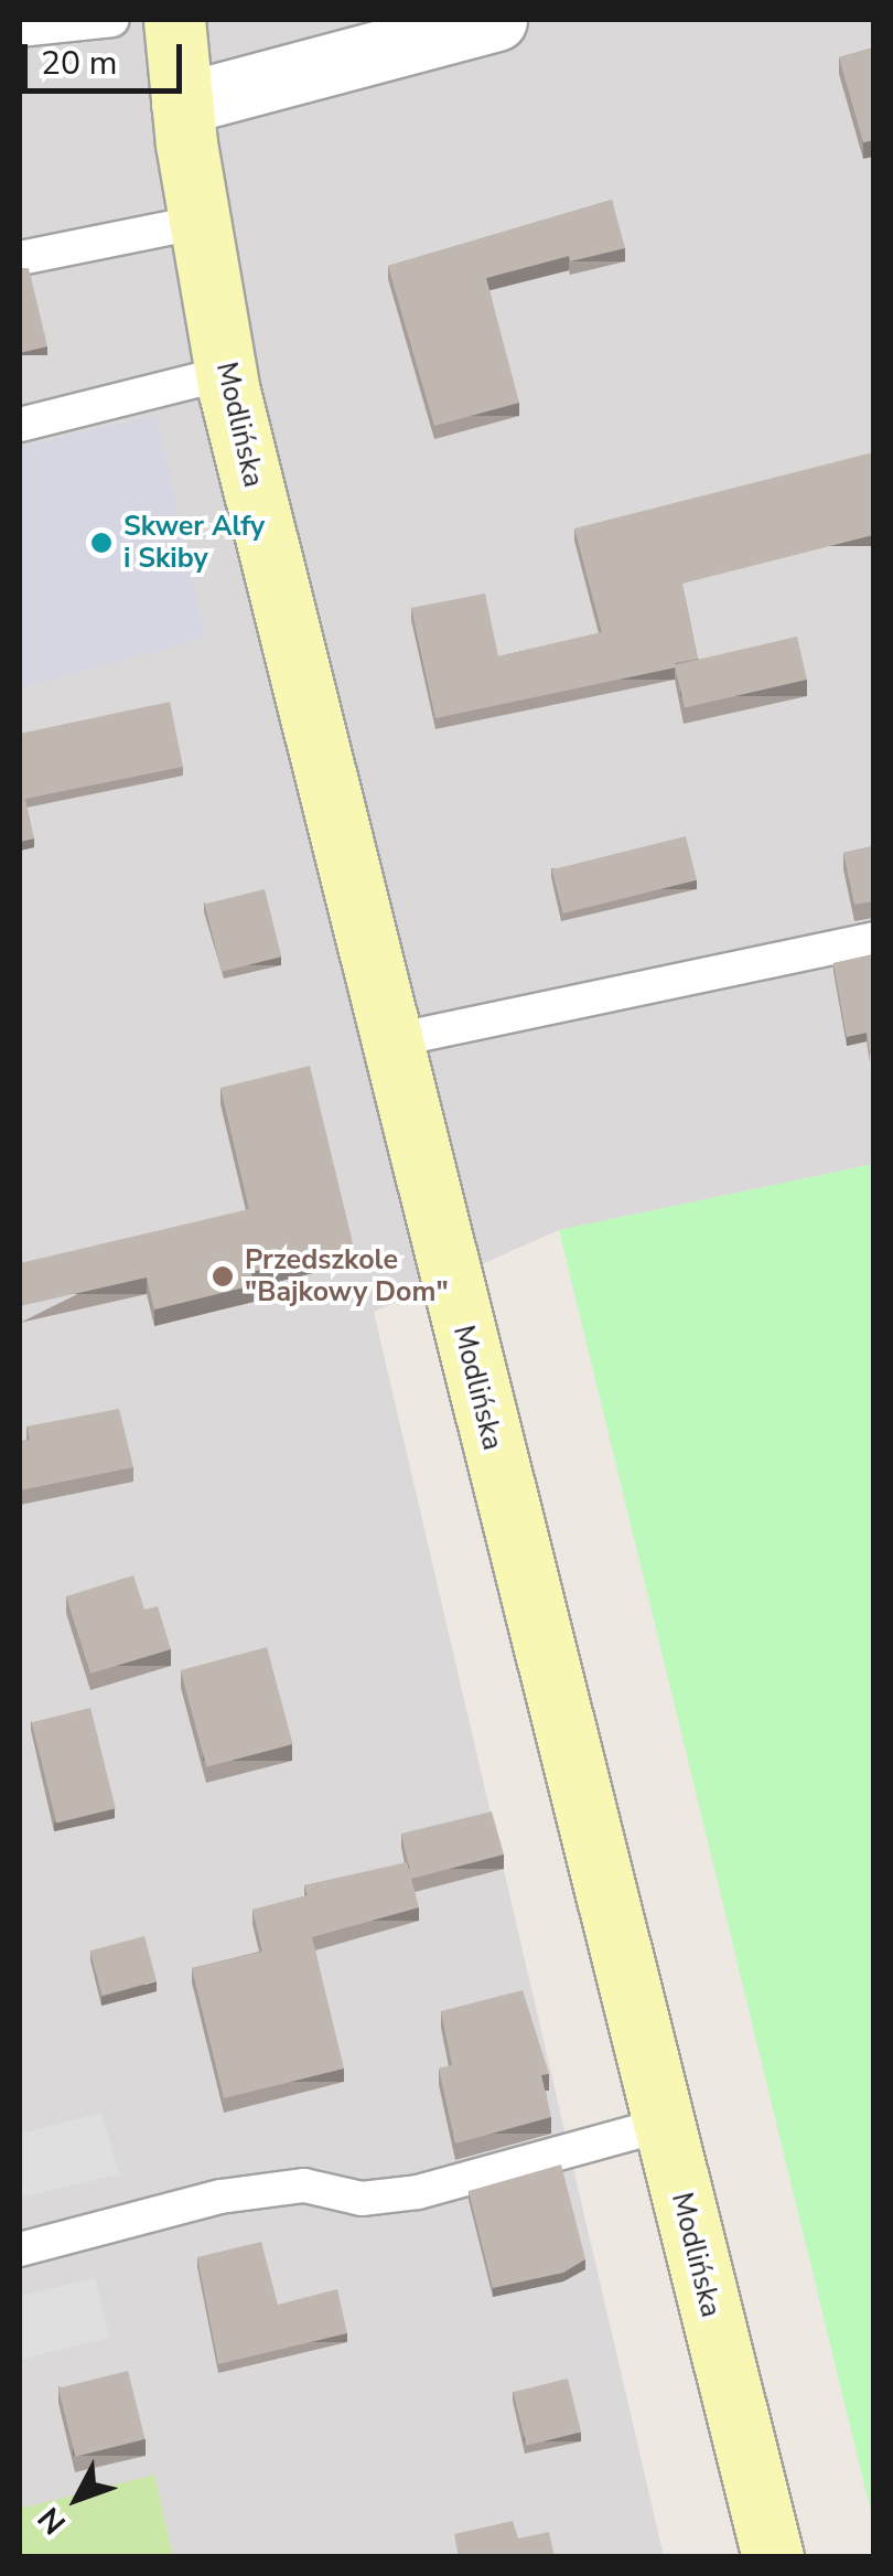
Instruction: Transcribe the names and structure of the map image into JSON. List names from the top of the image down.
{
  "streets": {
    "main road": ["Modlińska"]
  },
  "places": ["Skwer Alfy i Skiby", "Przedszkole \"Bajkowy Dom\""],
  "scale_bar": "20 m",
  "north": "bottom left"
}
